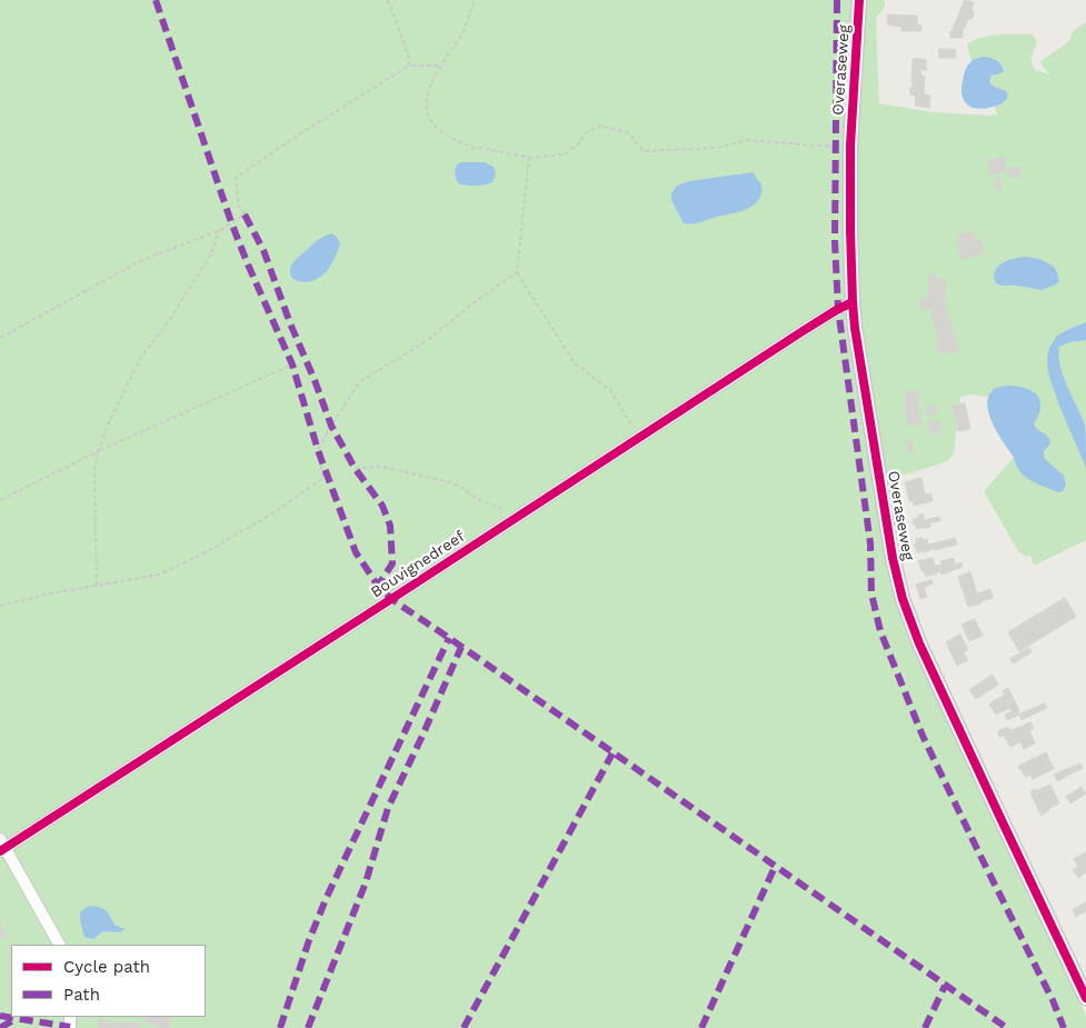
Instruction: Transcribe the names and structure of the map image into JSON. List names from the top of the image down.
{
  "streets": {
    "street": ["Overaseweg", "Bouvignedreef"]
  },
  "crossings": [
    ["Overaseweg", "Bouvignedreef"]
  ],
  "legend": ["Cycle path", "Path"]
}
